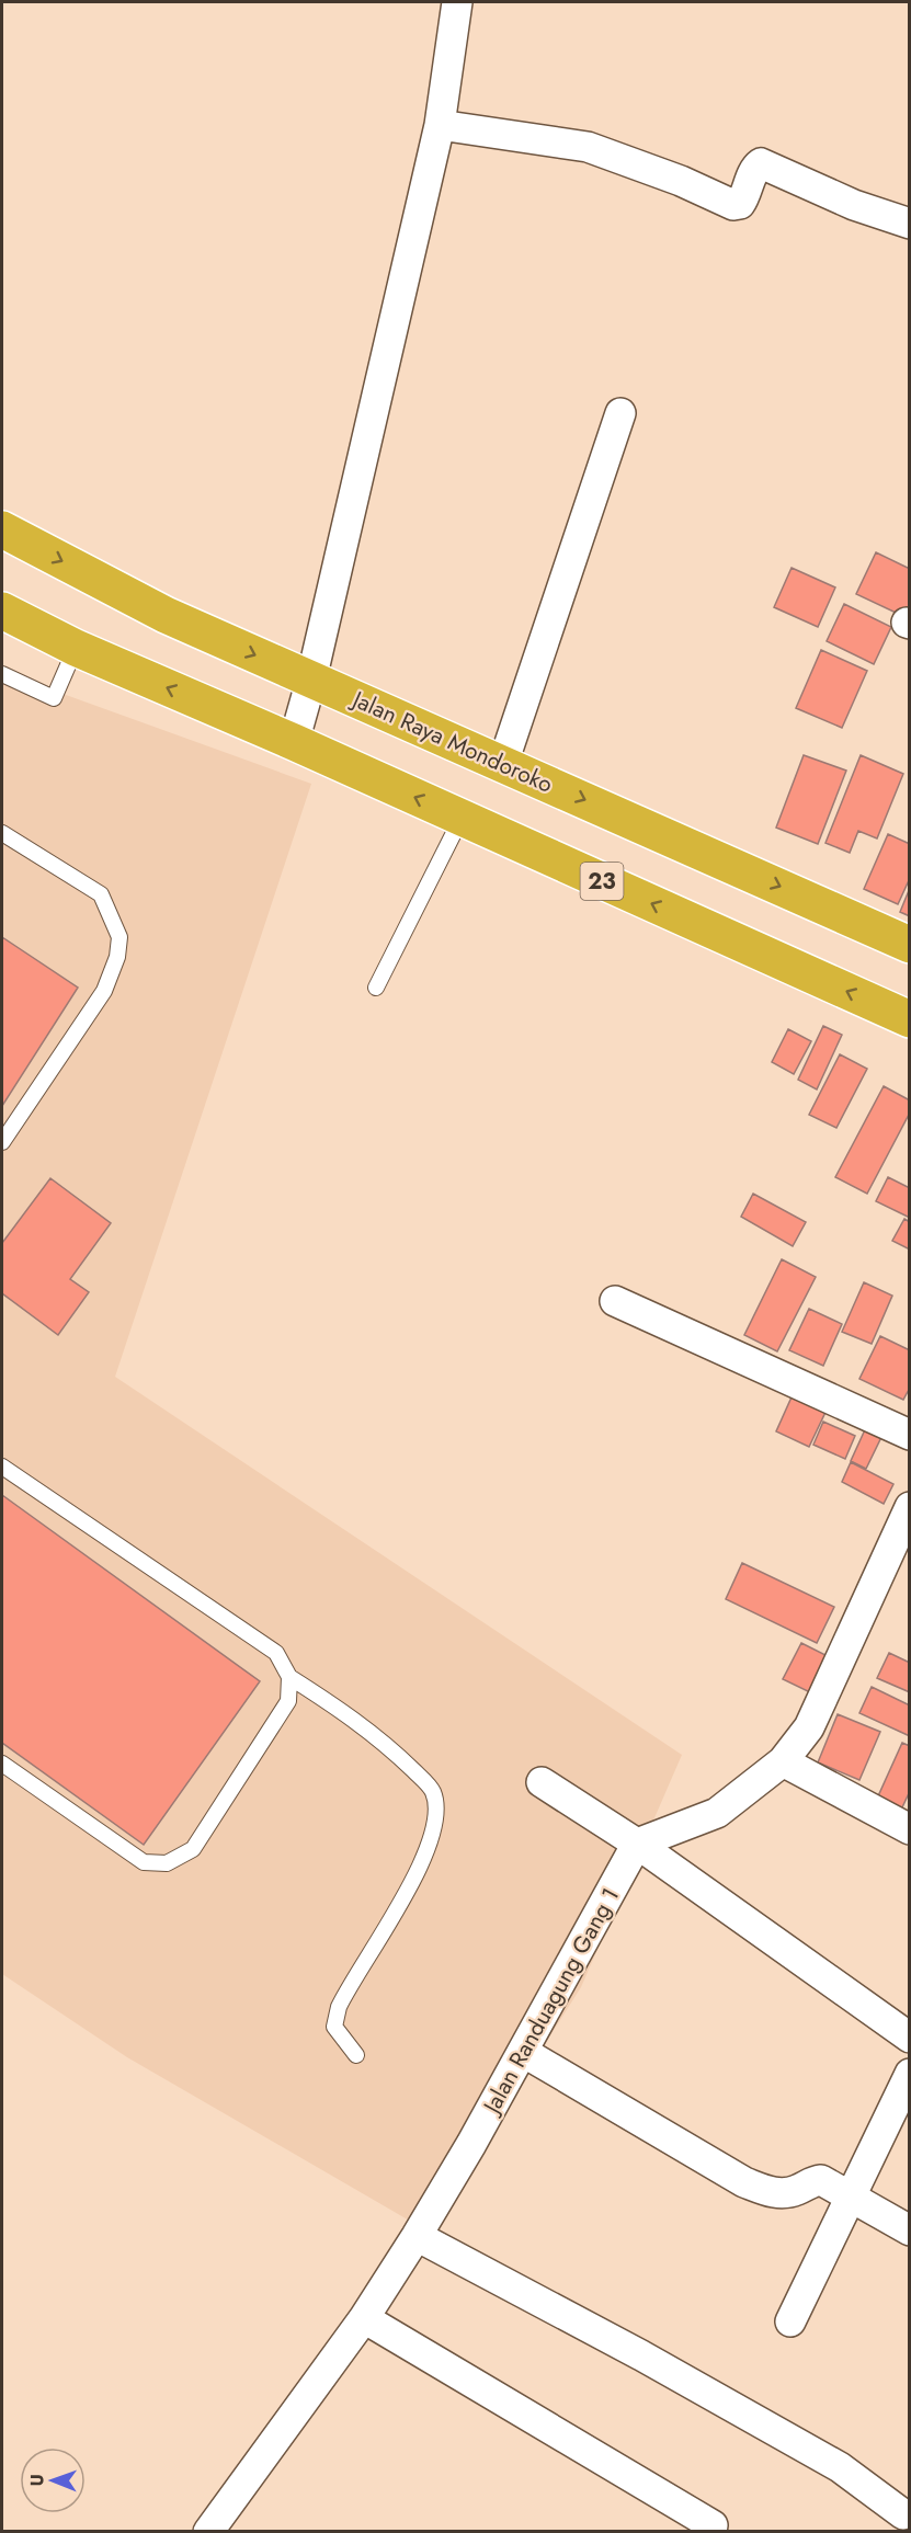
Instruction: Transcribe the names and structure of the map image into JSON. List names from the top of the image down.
{
  "streets": {
    "highway": ["Jalan Raya Mondoroko", "23"],
    "street": ["Jalan Randuagung Gang 1"]
  },
  "north": "left"
}
